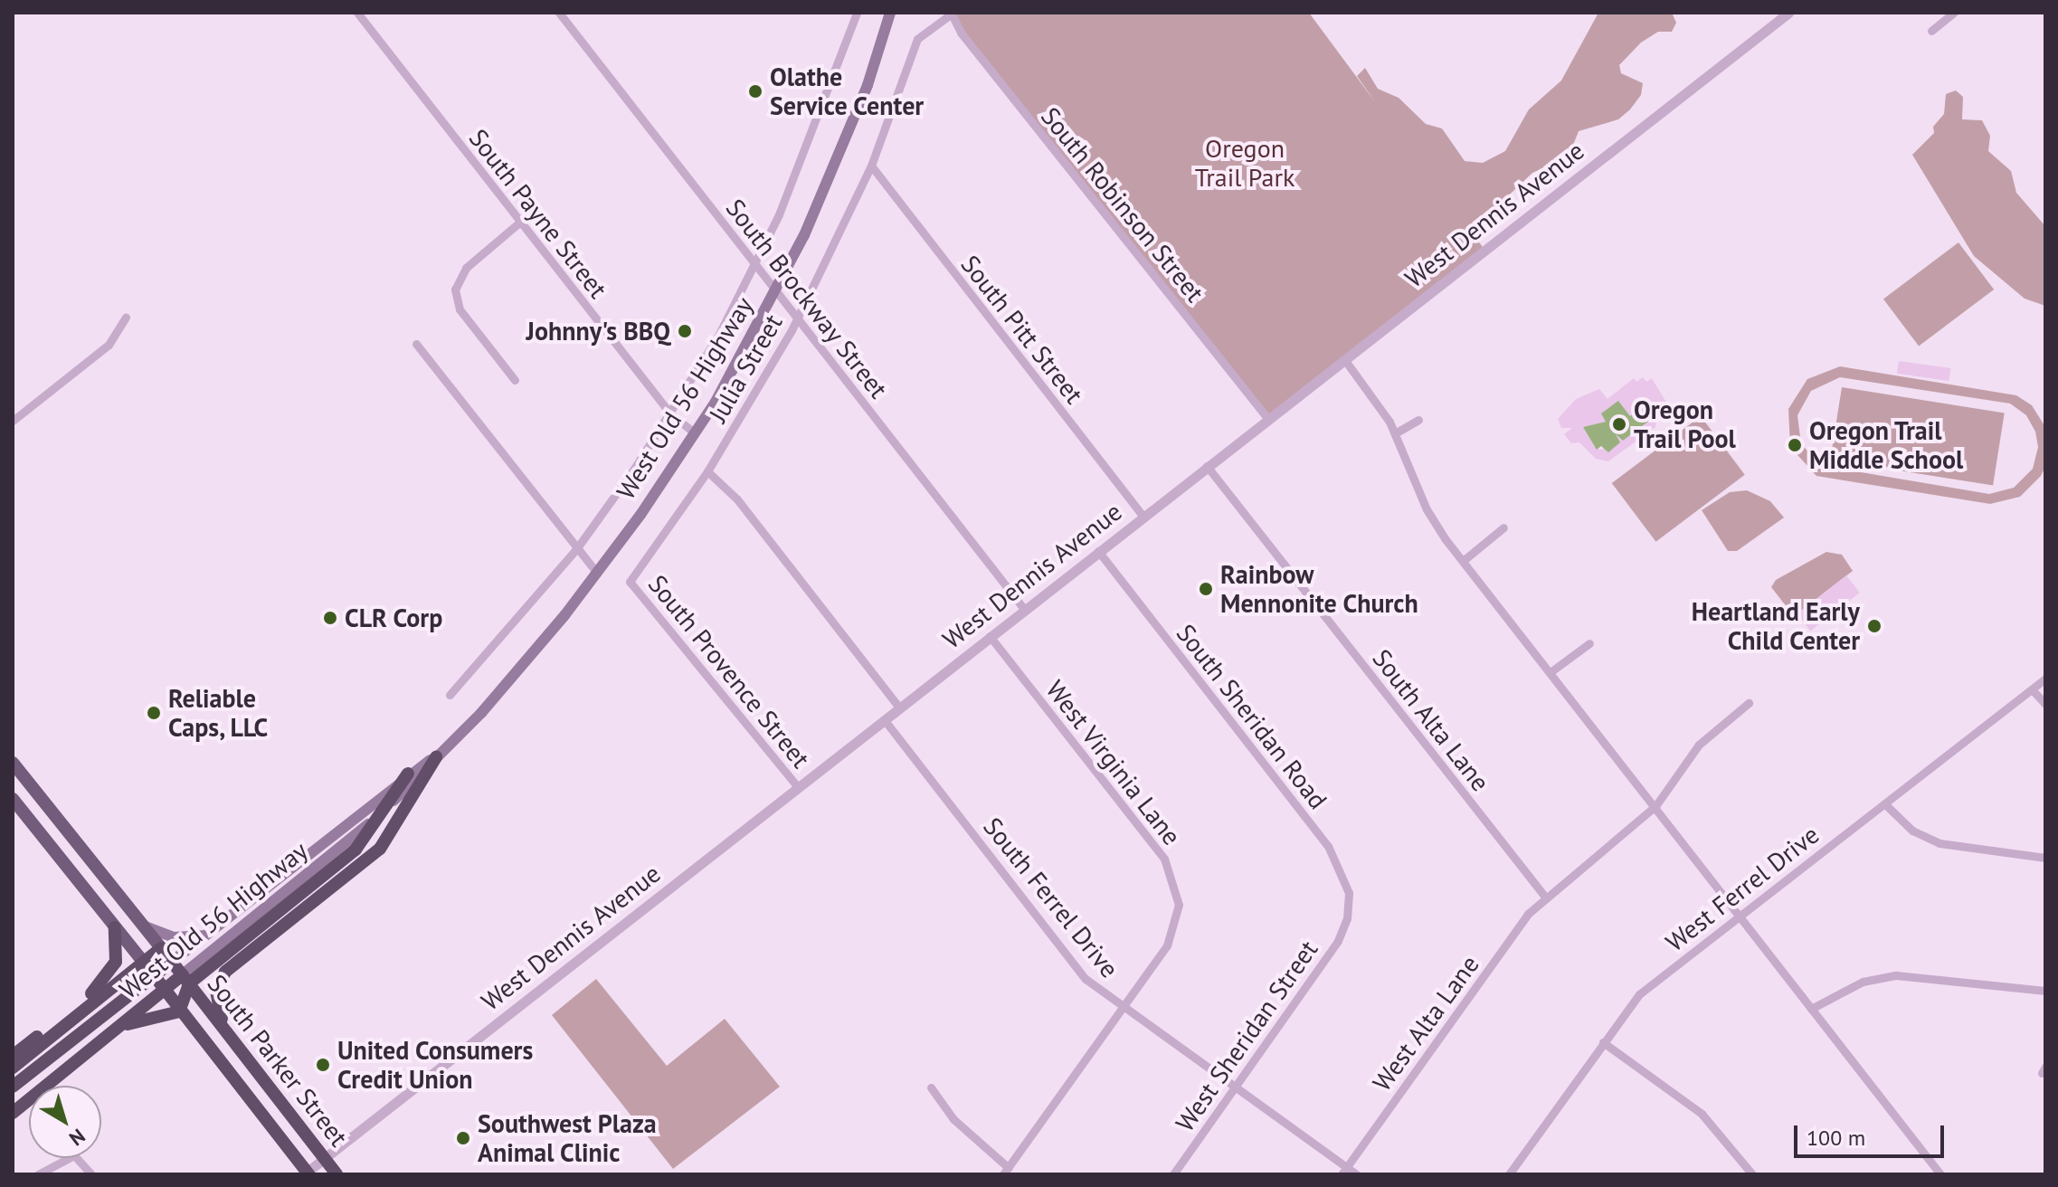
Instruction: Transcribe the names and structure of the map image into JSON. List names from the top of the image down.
{
  "streets": {
    "highway": ["West Old 56 Highway", "South Parker Street"],
    "street": [
      "South Robinson Street",
      "South Payne Street",
      "West Dennis Avenue",
      "South Brockway Street",
      "South Pitt Street",
      "Julia Street",
      "South Provence Street",
      "South Sheridan Road",
      "South Alta Lane",
      "West Virginia Lane",
      "West Ferrel Drive",
      "South Ferrel Drive",
      "West Alta Lane",
      "West Sheridan Street"
    ]
  },
  "crossings": [
    ["South Robinson Street", "West Dennis Avenue"],
    ["South Robinson Street", "Julia Street"],
    ["South Payne Street", "West Old 56 Highway"],
    ["West Dennis Avenue", "South Brockway Street"],
    ["West Dennis Avenue", "South Pitt Street"],
    ["West Dennis Avenue", "South Provence Street"],
    ["West Dennis Avenue", "South Sheridan Road"],
    ["West Dennis Avenue", "South Alta Lane"],
    ["West Dennis Avenue", "West Virginia Lane"],
    ["West Dennis Avenue", "South Ferrel Drive"],
    ["West Dennis Avenue", "South Parker Street"],
    ["South Brockway Street", "Julia Street"],
    ["South Brockway Street", "West Old 56 Highway"],
    ["South Pitt Street", "Julia Street"],
    ["Julia Street", "South Provence Street"],
    ["West Old 56 Highway", "South Parker Street"],
    ["South Sheridan Road", "West Sheridan Street"],
    ["South Alta Lane", "West Alta Lane"],
    ["West Virginia Lane", "South Ferrel Drive"],
    ["South Ferrel Drive", "West Alta Lane"],
    ["South Ferrel Drive", "West Sheridan Street"]
  ],
  "parks": ["Oregon Trail Park"],
  "places": [
    "Olathe Service Center",
    "Johnny's BBQ",
    "Oregon Trail Pool",
    "Oregon Trail Middle School",
    "Rainbow Mennonite Church",
    "CLR Corp",
    "Heartland Early Child Center",
    "Reliable Caps, LLC",
    "United Consumers Credit Union",
    "Southwest Plaza Animal Clinic"
  ],
  "scale_bar": "100 m",
  "north": "bottom right"
}
